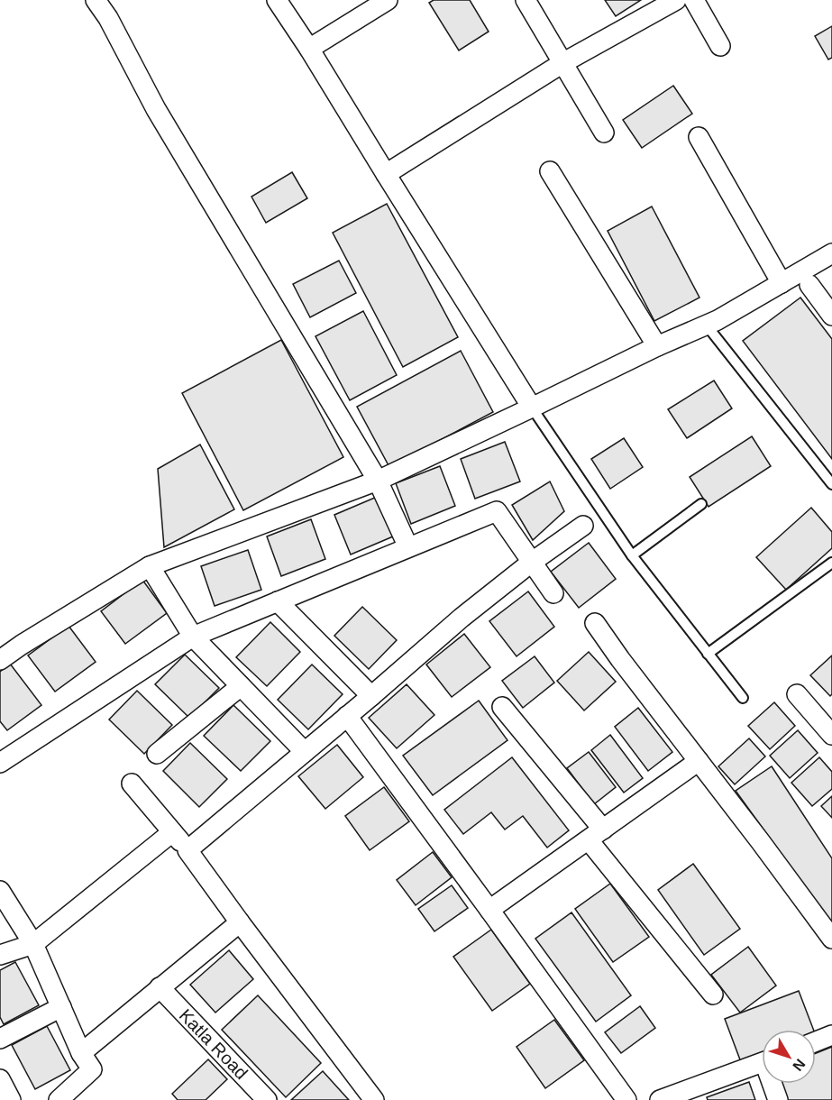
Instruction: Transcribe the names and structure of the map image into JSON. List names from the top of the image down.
{
  "streets": {
    "street": ["Katla Road"]
  },
  "north": "bottom right"
}
